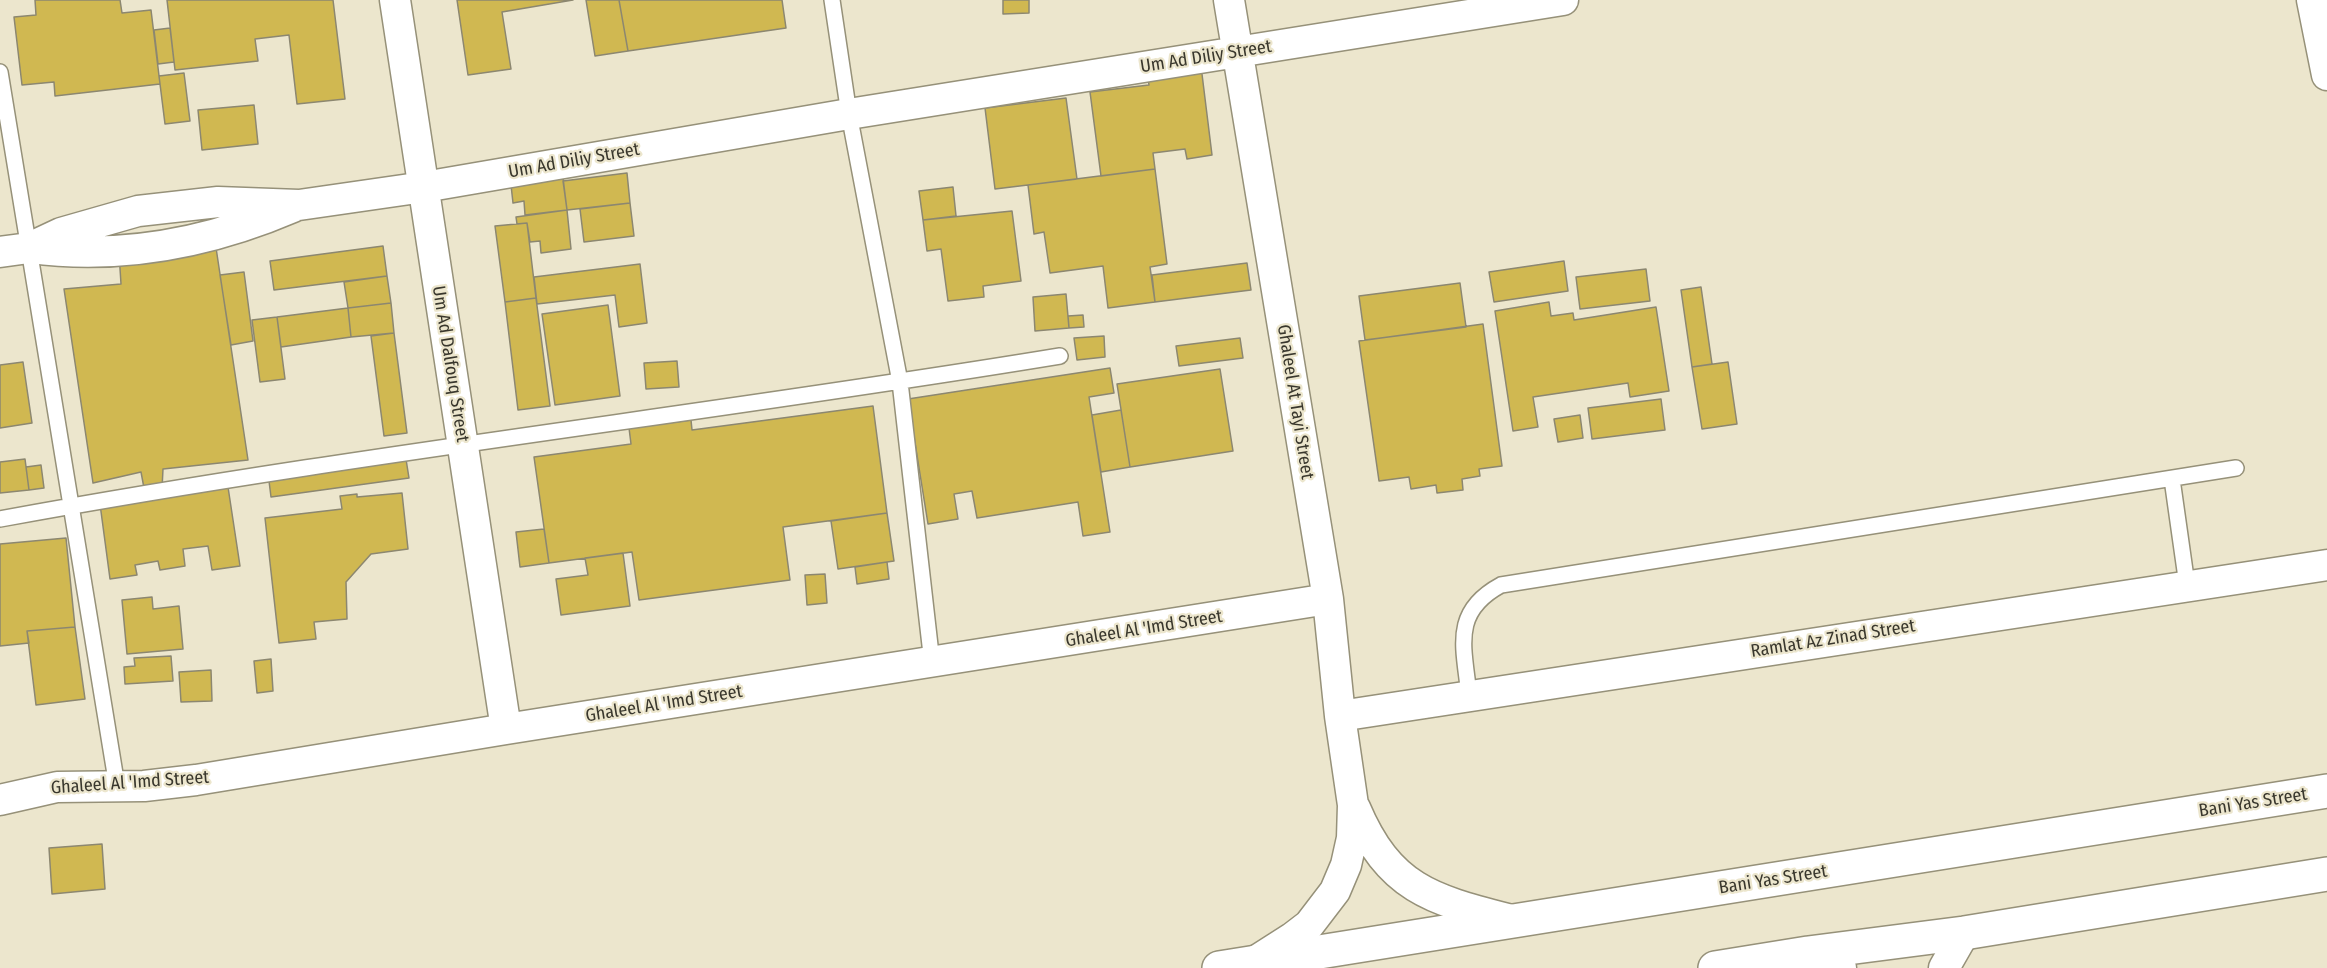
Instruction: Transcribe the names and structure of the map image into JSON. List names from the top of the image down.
{
  "streets": {
    "main road": ["Bani Yas Street"],
    "street": [
      "Um Ad Diliy Street",
      "Um Ad Dalfouq Street",
      "Ghaleel At Tayi Street",
      "Ghaleel Al 'Imd Street",
      "Ramlat Az Zinad Street"
    ]
  },
  "crossings": [
    ["Um Ad Diliy Street", "Um Ad Dalfouq Street"],
    ["Um Ad Diliy Street", "Ghaleel At Tayi Street"],
    ["Um Ad Dalfouq Street", "Ghaleel Al 'Imd Street"],
    ["Ghaleel At Tayi Street", "Ghaleel Al 'Imd Street"],
    ["Ghaleel At Tayi Street", "Ramlat Az Zinad Street"],
    ["Ghaleel At Tayi Street", "Bani Yas Street"]
  ]
}
